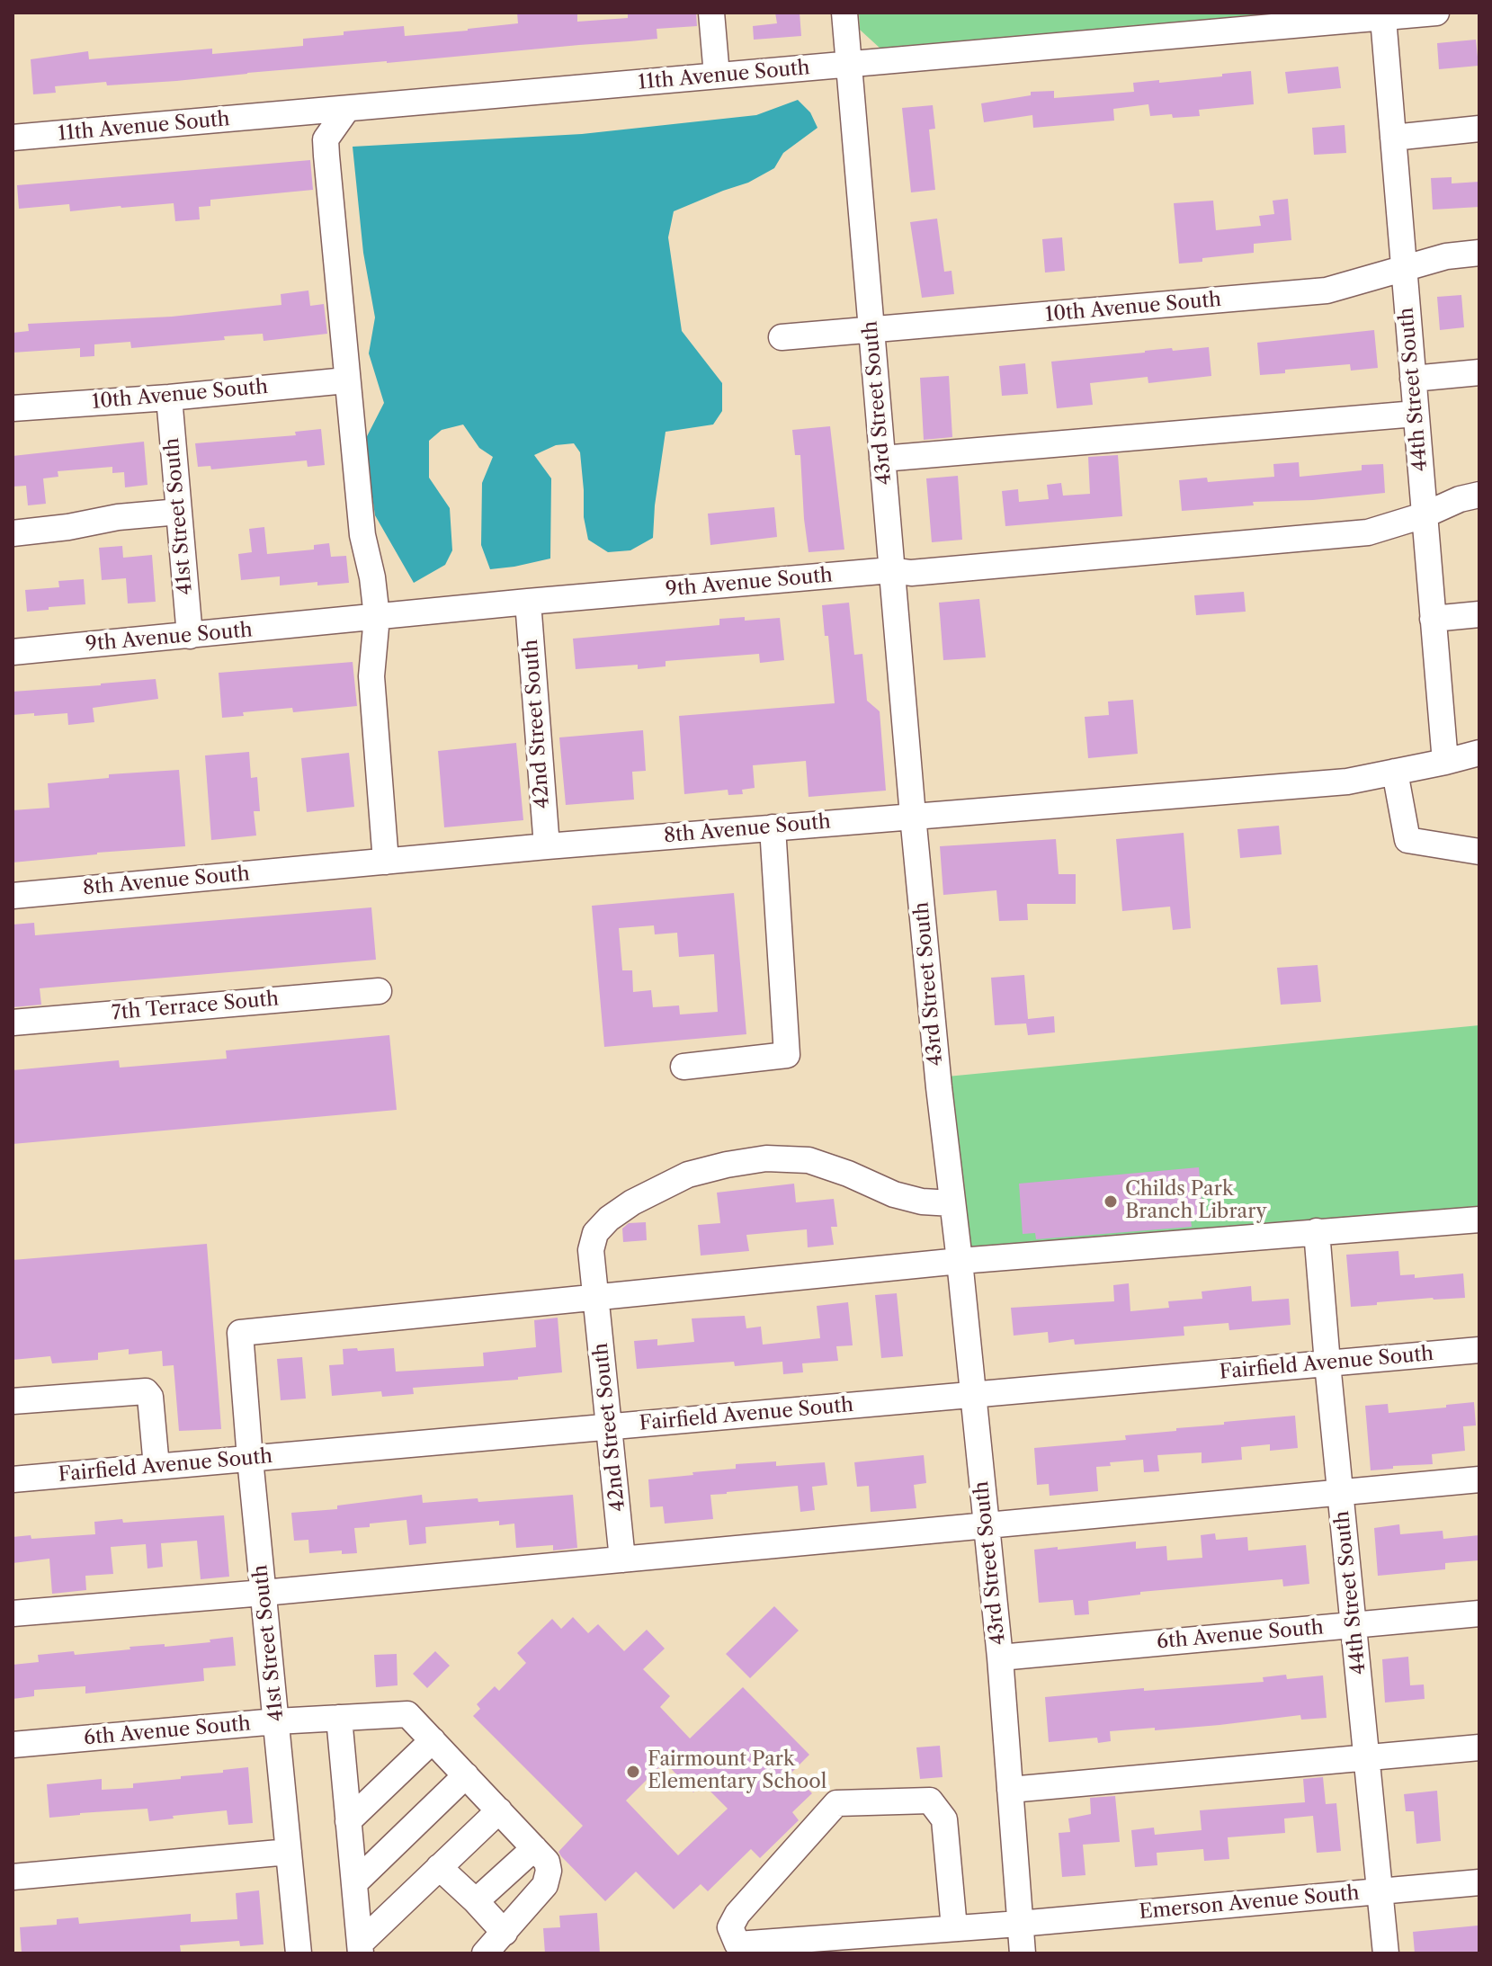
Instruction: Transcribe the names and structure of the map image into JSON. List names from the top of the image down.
{
  "streets": {
    "street": [
      "11th Avenue South",
      "10th Avenue South",
      "44th Street South",
      "43rd Street South",
      "41st Street South",
      "9th Avenue South",
      "42nd Street South",
      "8th Avenue South",
      "7th Terrace South",
      "Fairfield Avenue South",
      "6th Avenue South",
      "Emerson Avenue South"
    ]
  },
  "crossings": [
    ["11th Avenue South", "44th Street South"],
    ["11th Avenue South", "43rd Street South"],
    ["10th Avenue South", "44th Street South"],
    ["10th Avenue South", "43rd Street South"],
    ["10th Avenue South", "41st Street South"],
    ["44th Street South", "9th Avenue South"],
    ["44th Street South", "8th Avenue South"],
    ["44th Street South", "Fairfield Avenue South"],
    ["44th Street South", "6th Avenue South"],
    ["44th Street South", "Emerson Avenue South"],
    ["43rd Street South", "9th Avenue South"],
    ["43rd Street South", "42nd Street South"],
    ["43rd Street South", "8th Avenue South"],
    ["43rd Street South", "Fairfield Avenue South"],
    ["43rd Street South", "6th Avenue South"],
    ["43rd Street South", "Emerson Avenue South"],
    ["41st Street South", "9th Avenue South"],
    ["41st Street South", "42nd Street South"],
    ["41st Street South", "Fairfield Avenue South"],
    ["41st Street South", "6th Avenue South"],
    ["9th Avenue South", "42nd Street South"],
    ["42nd Street South", "8th Avenue South"],
    ["42nd Street South", "Fairfield Avenue South"]
  ],
  "places": ["Childs Park Branch Library", "Fairmount Park Elementary School"]
}
